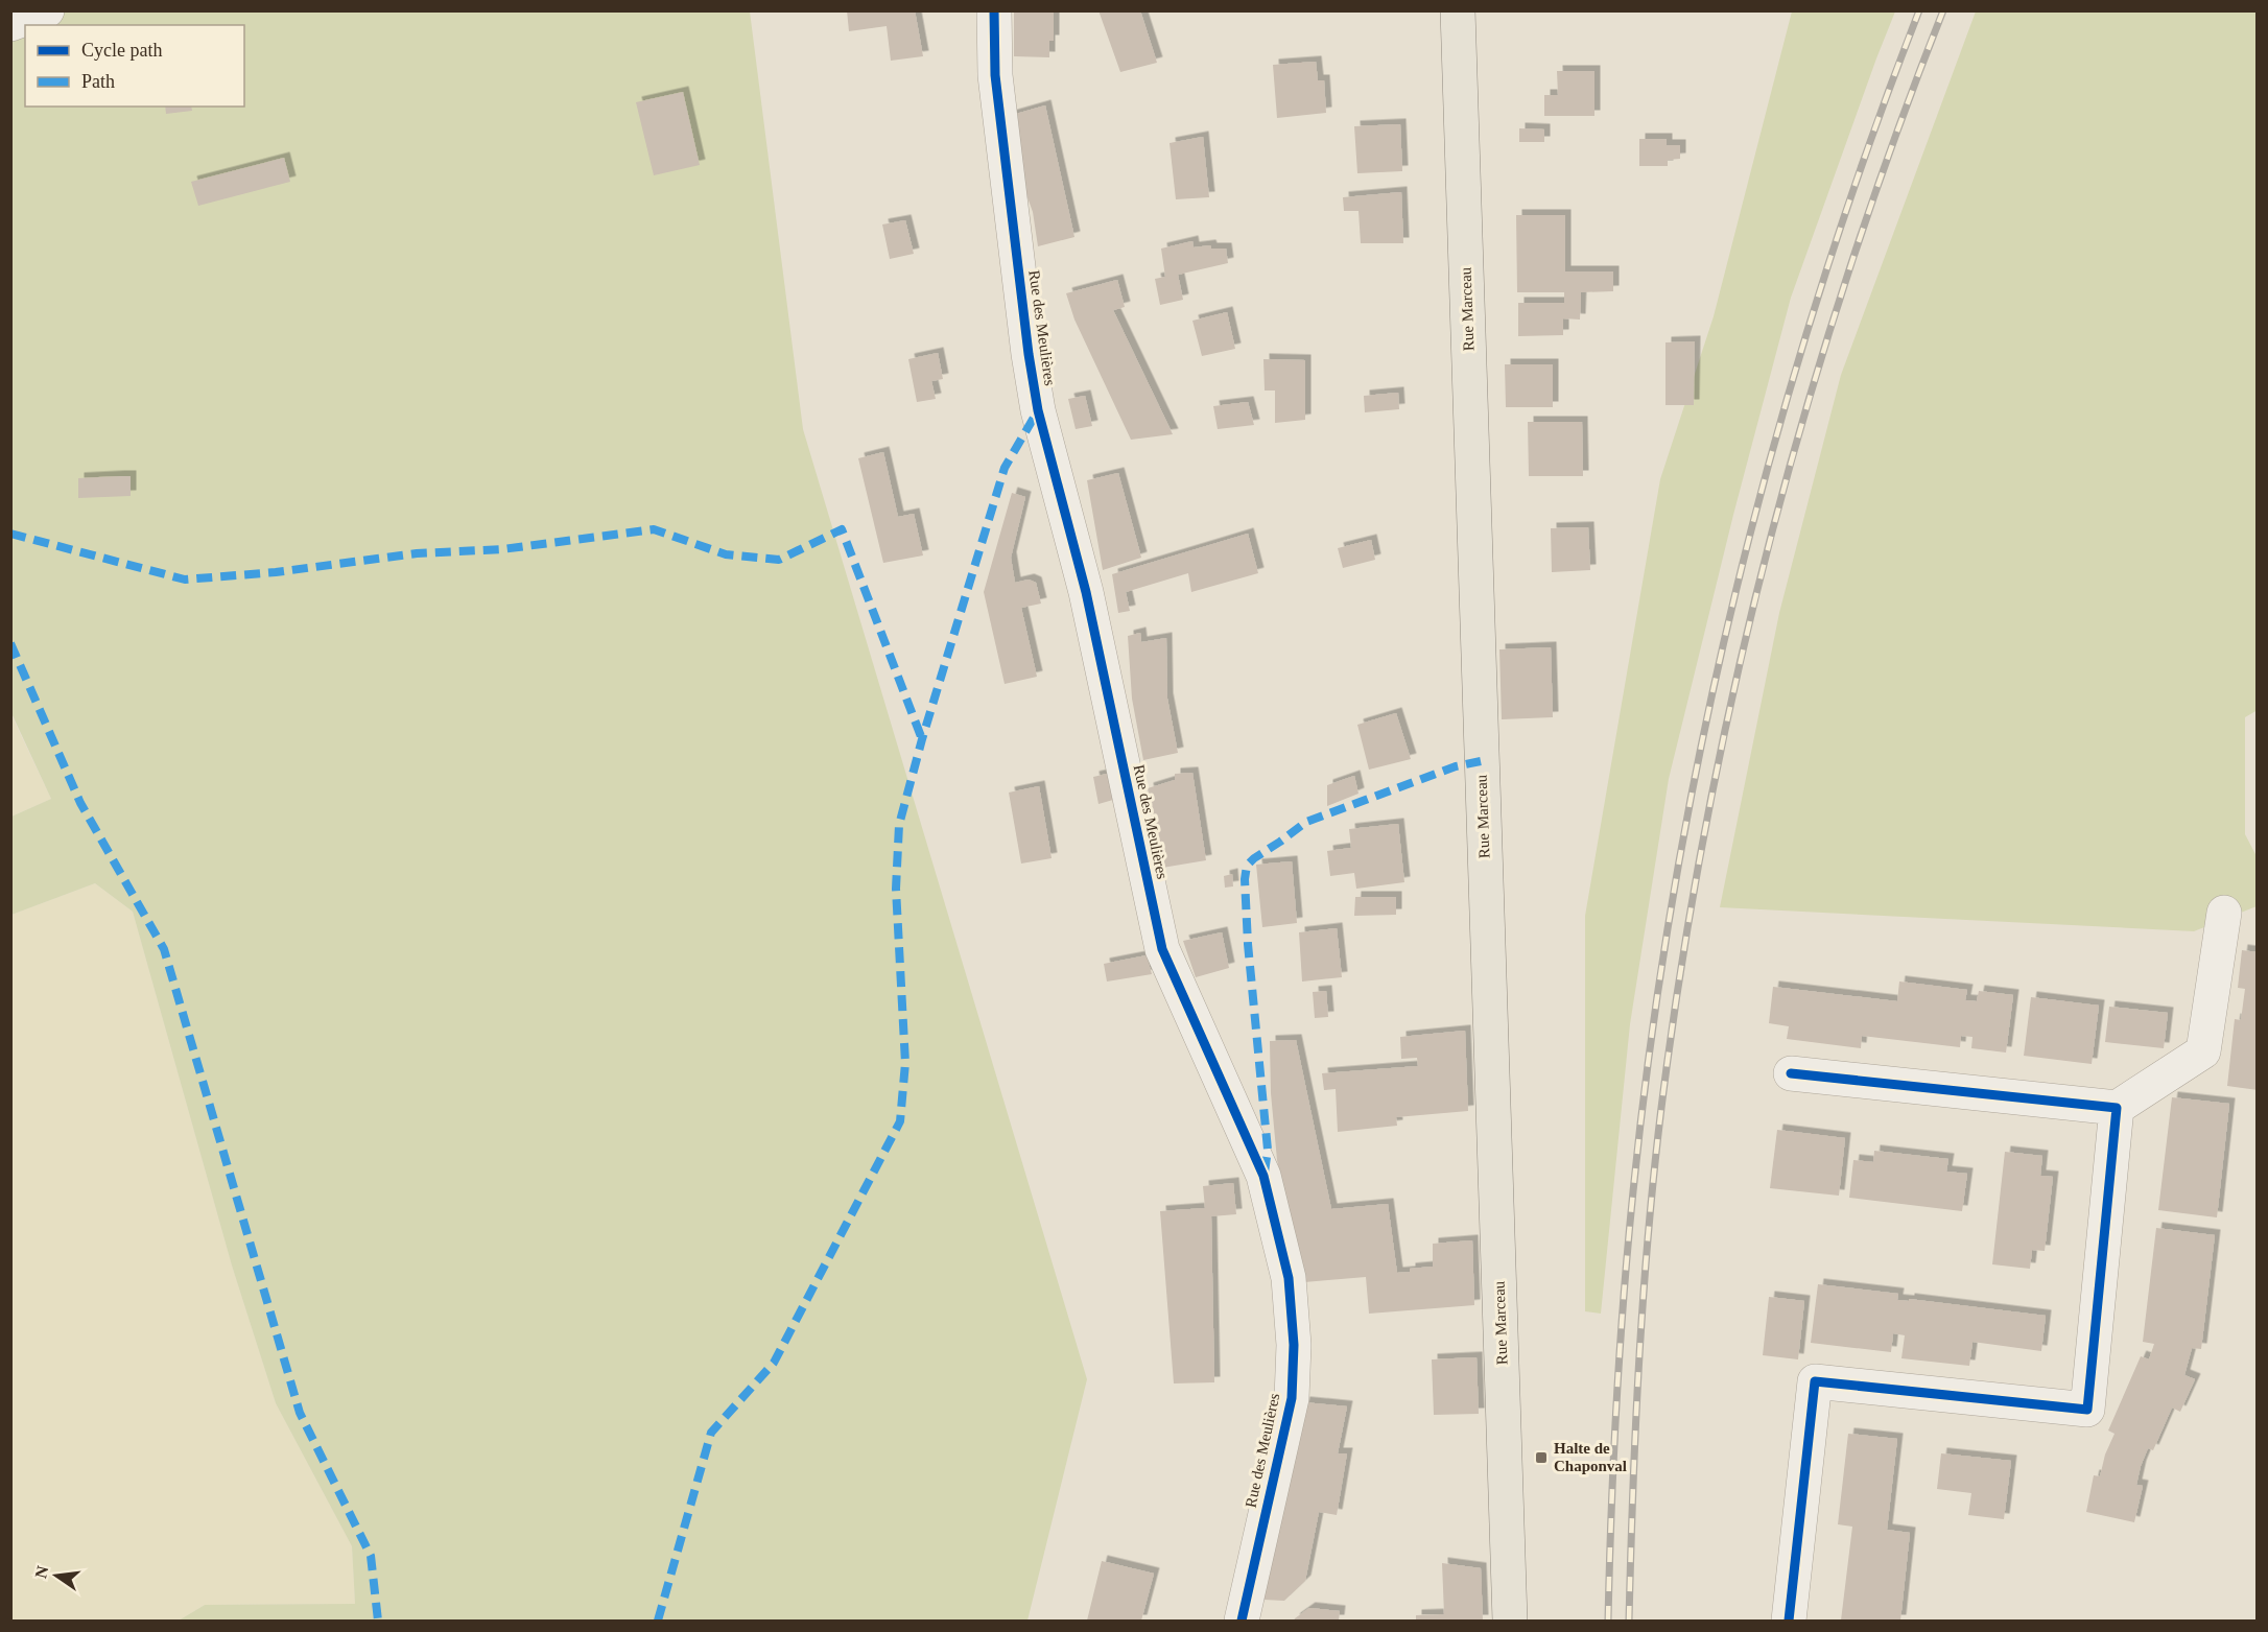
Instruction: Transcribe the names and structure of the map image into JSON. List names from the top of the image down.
{
  "streets": {
    "main road": ["Rue Marceau"],
    "street": ["Rue des Meulières"]
  },
  "places": {
    "transit": ["Halte de Chaponval"]
  },
  "legend": ["Cycle path", "Path"],
  "north": "left"
}
